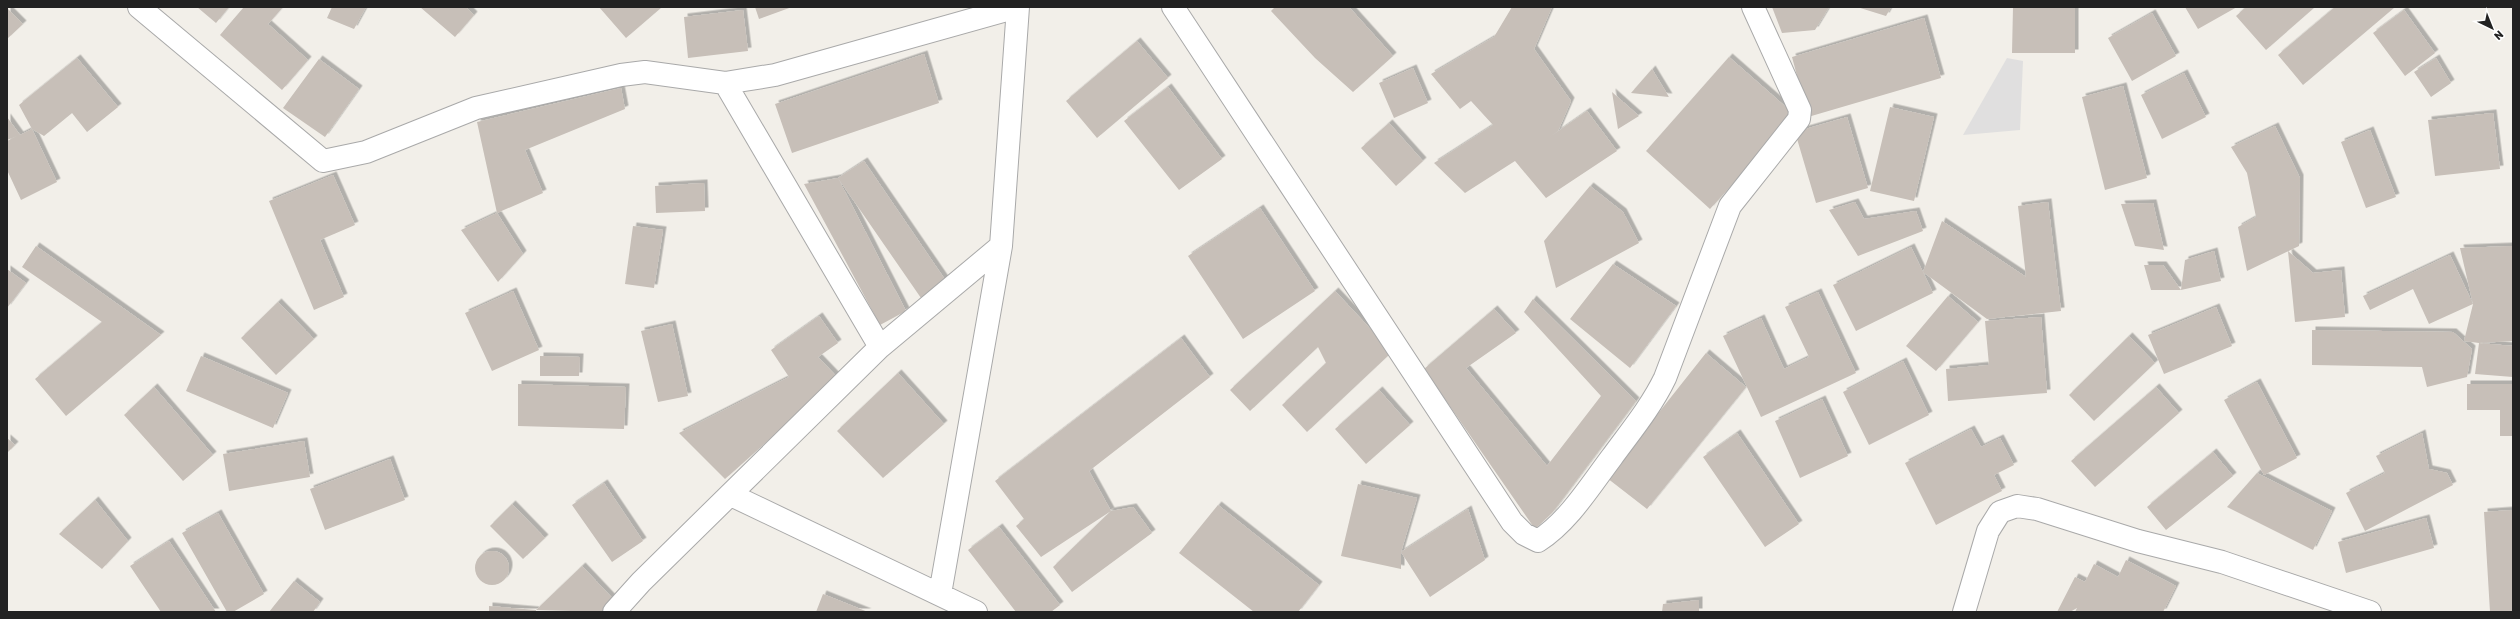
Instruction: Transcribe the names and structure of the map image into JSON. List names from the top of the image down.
{
  "north": "bottom right"
}
